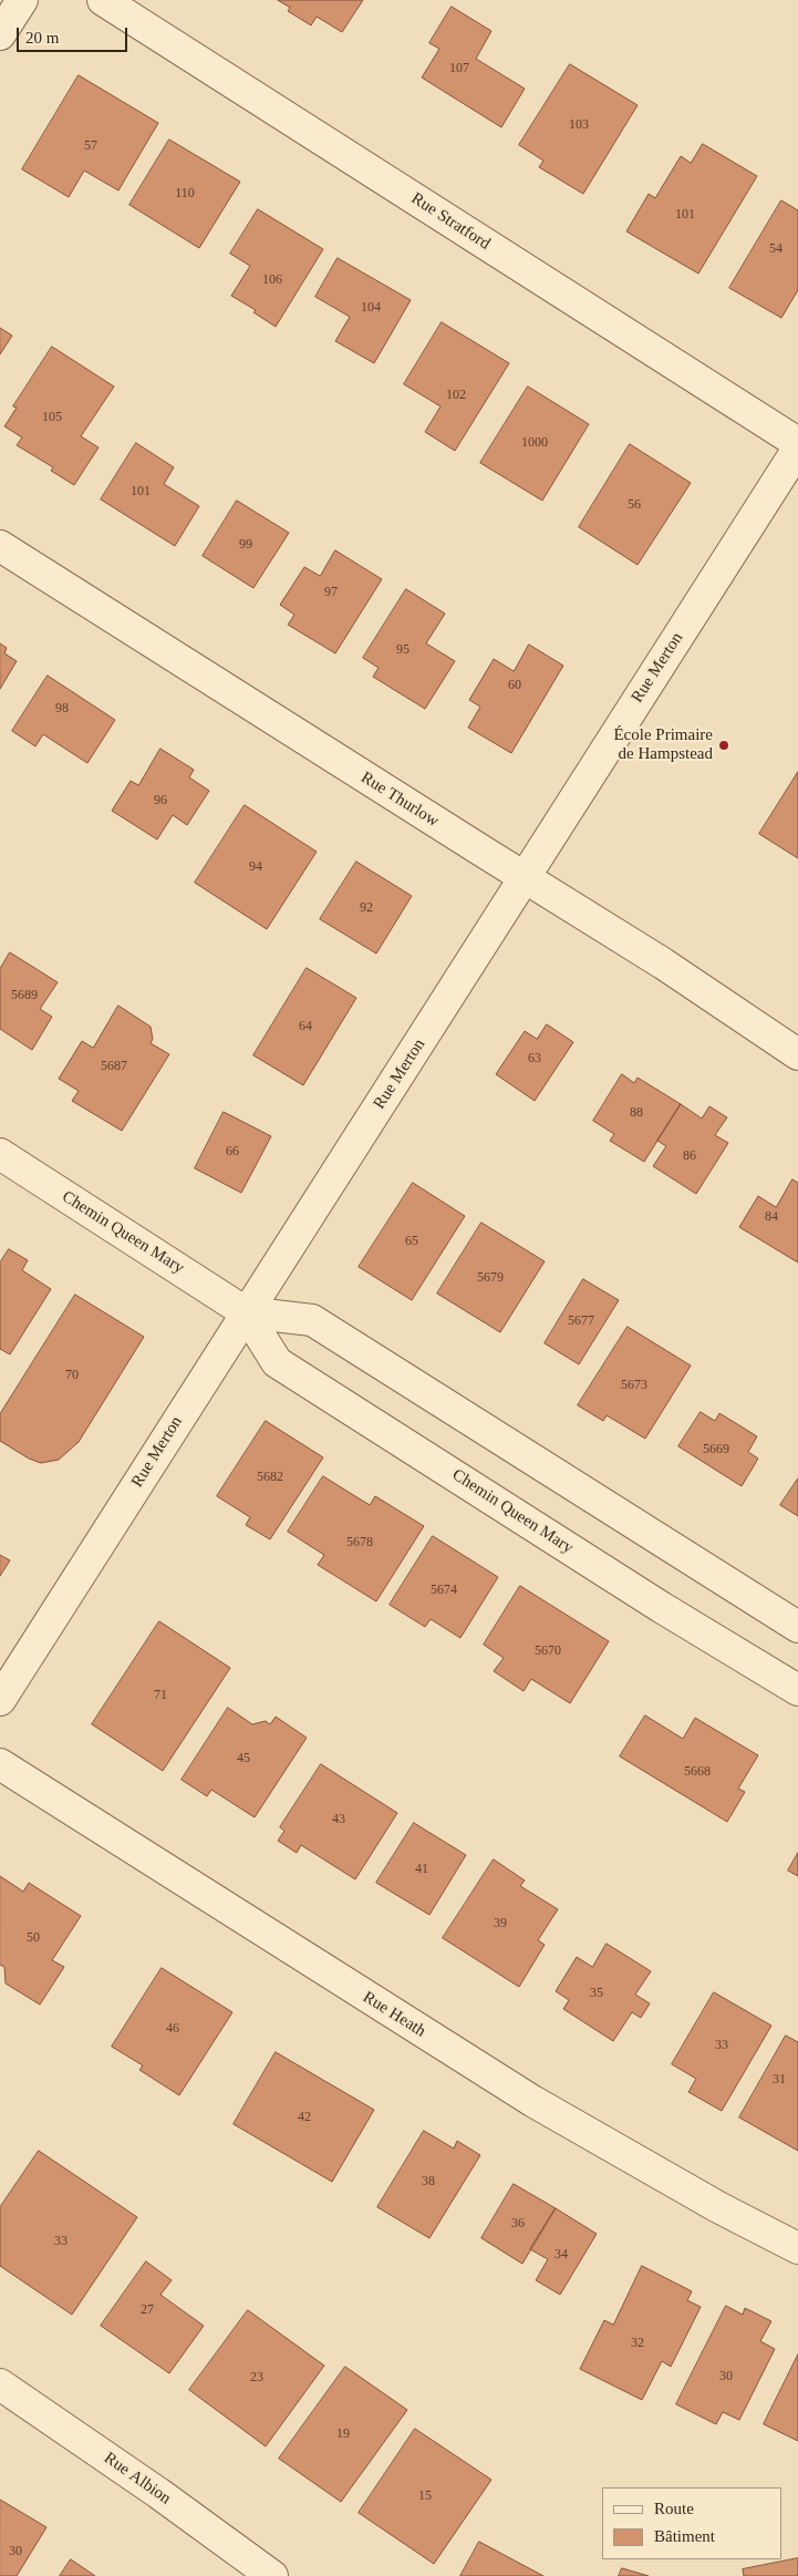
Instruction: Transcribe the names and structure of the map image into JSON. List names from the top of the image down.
{
  "streets": {
    "street": [
      "Rue Stratford",
      "Rue Merton",
      "Rue Thurlow",
      "Chemin Queen Mary",
      "Rue Heath",
      "Rue Albion"
    ]
  },
  "crossings": [
    ["Rue Merton", "Rue Thurlow"],
    ["Rue Merton", "Chemin Queen Mary"]
  ],
  "places": ["École Primaire de Hampstead"],
  "house_numbers": [
    "107",
    "103",
    "57",
    "110",
    "101",
    "54",
    "106",
    "104",
    "102",
    "105",
    "1000",
    "101",
    "56",
    "99",
    "97",
    "95",
    "60",
    "98",
    "96",
    "94",
    "92",
    "5689",
    "64",
    "63",
    "5687",
    "88",
    "66",
    "86",
    "84",
    "65",
    "5679",
    "5677",
    "70",
    "5673",
    "5669",
    "5682",
    "5678",
    "5674",
    "5670",
    "71",
    "45",
    "5668",
    "43",
    "41",
    "39",
    "50",
    "35",
    "46",
    "33",
    "31",
    "42",
    "38",
    "36",
    "33",
    "34",
    "27",
    "32",
    "30",
    "23",
    "19",
    "15",
    "30"
  ],
  "legend": ["Route", "Bâtiment"],
  "scale_bar": "20 m"
}
